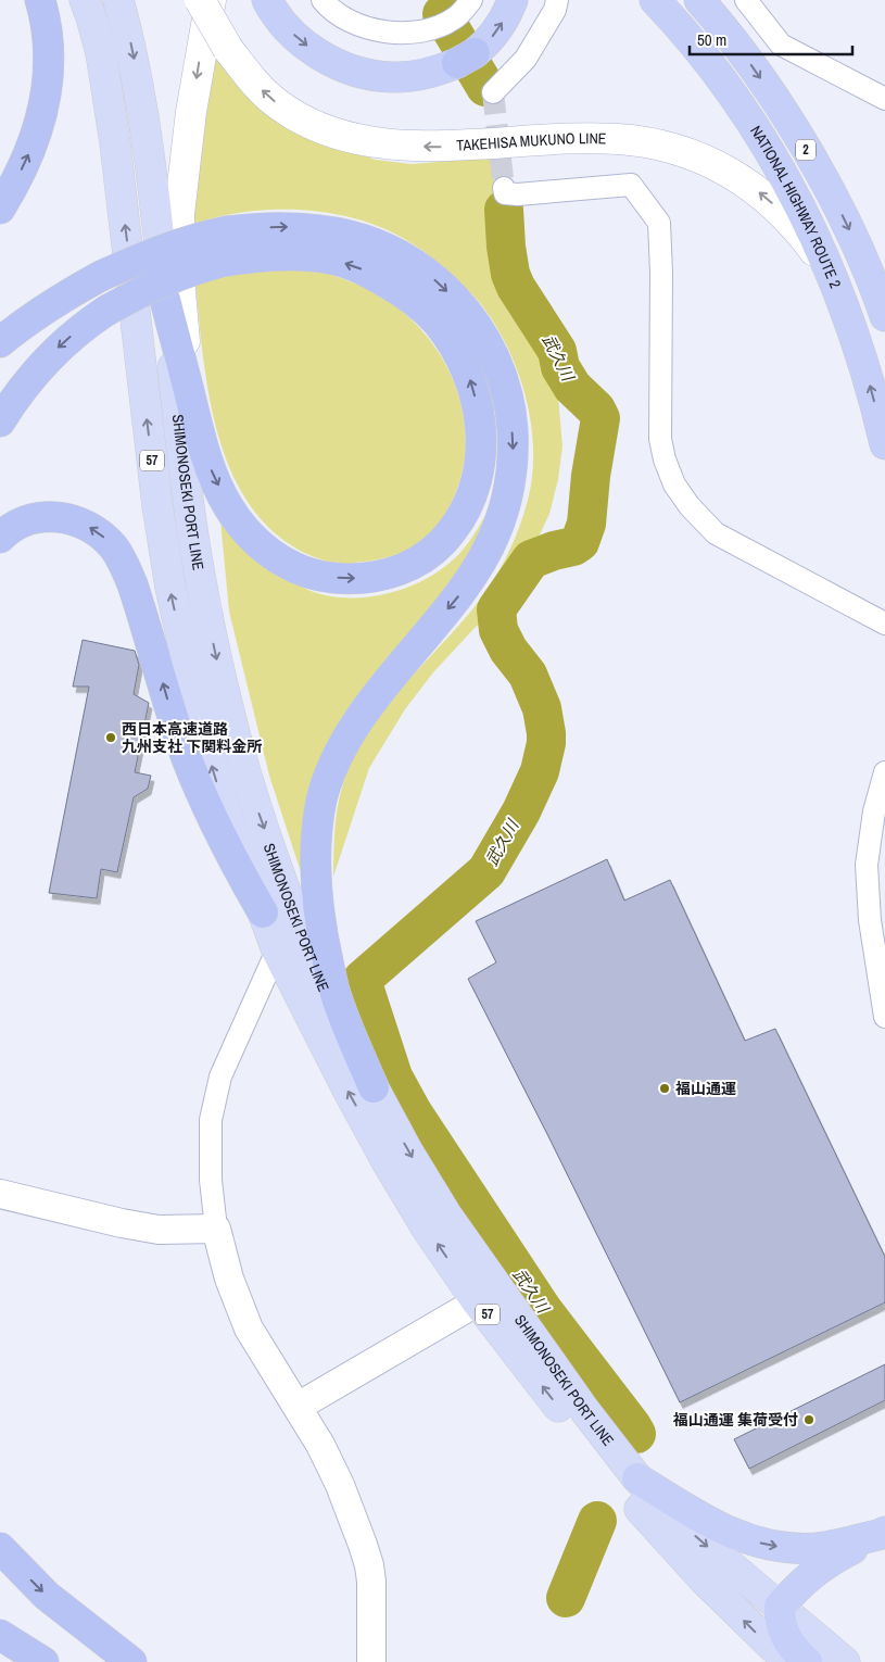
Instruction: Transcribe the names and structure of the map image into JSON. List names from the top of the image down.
{
  "streets": {
    "highway": ["2", "NATIONAL HIGHWAY ROUTE 2"],
    "main road": ["TAKEHISA MUKUNO LINE", "57", "SHIMONOSEKI PORT LINE"]
  },
  "crossings": [
    ["TAKEHISA MUKUNO LINE", "NATIONAL HIGHWAY ROUTE 2"]
  ],
  "one_way": ["TAKEHISA MUKUNO LINE"],
  "water": ["武久川"],
  "places": ["西日本高速道路 九州支社 下関料金所", "福山通運", "福山通運 集荷受付"],
  "scale_bar": "50 m"
}
